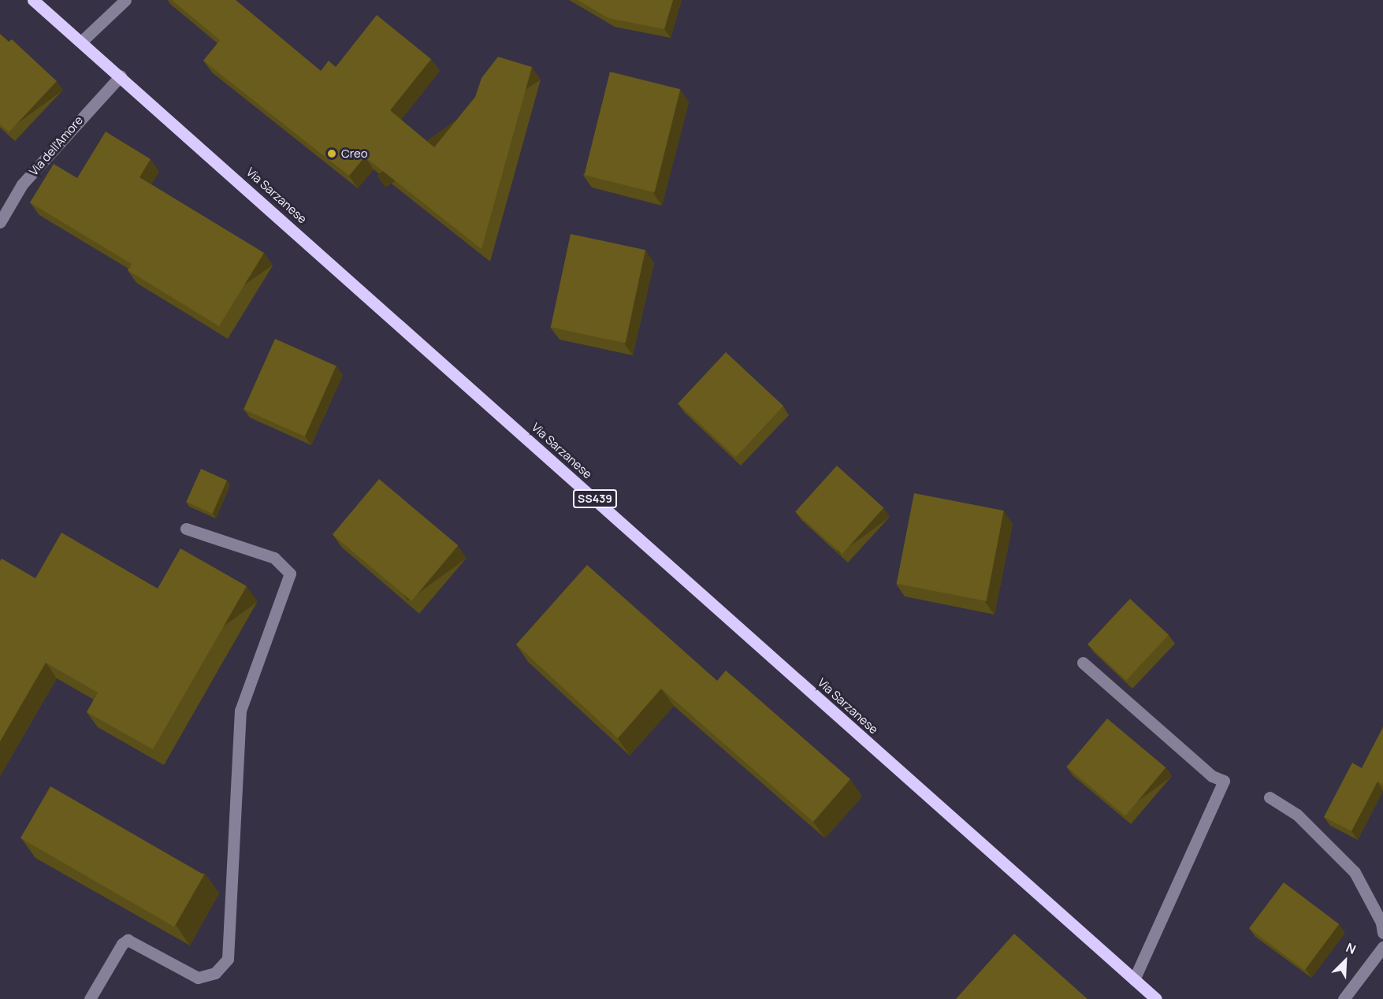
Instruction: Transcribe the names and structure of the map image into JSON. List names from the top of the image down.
{
  "streets": {
    "main road": ["Via Sarzanese", "SS439"],
    "street": ["Via dell'Amore"]
  },
  "crossings": [
    ["Via dell'Amore", "Via Sarzanese"]
  ],
  "places": ["Creo"],
  "north": "top right"
}
